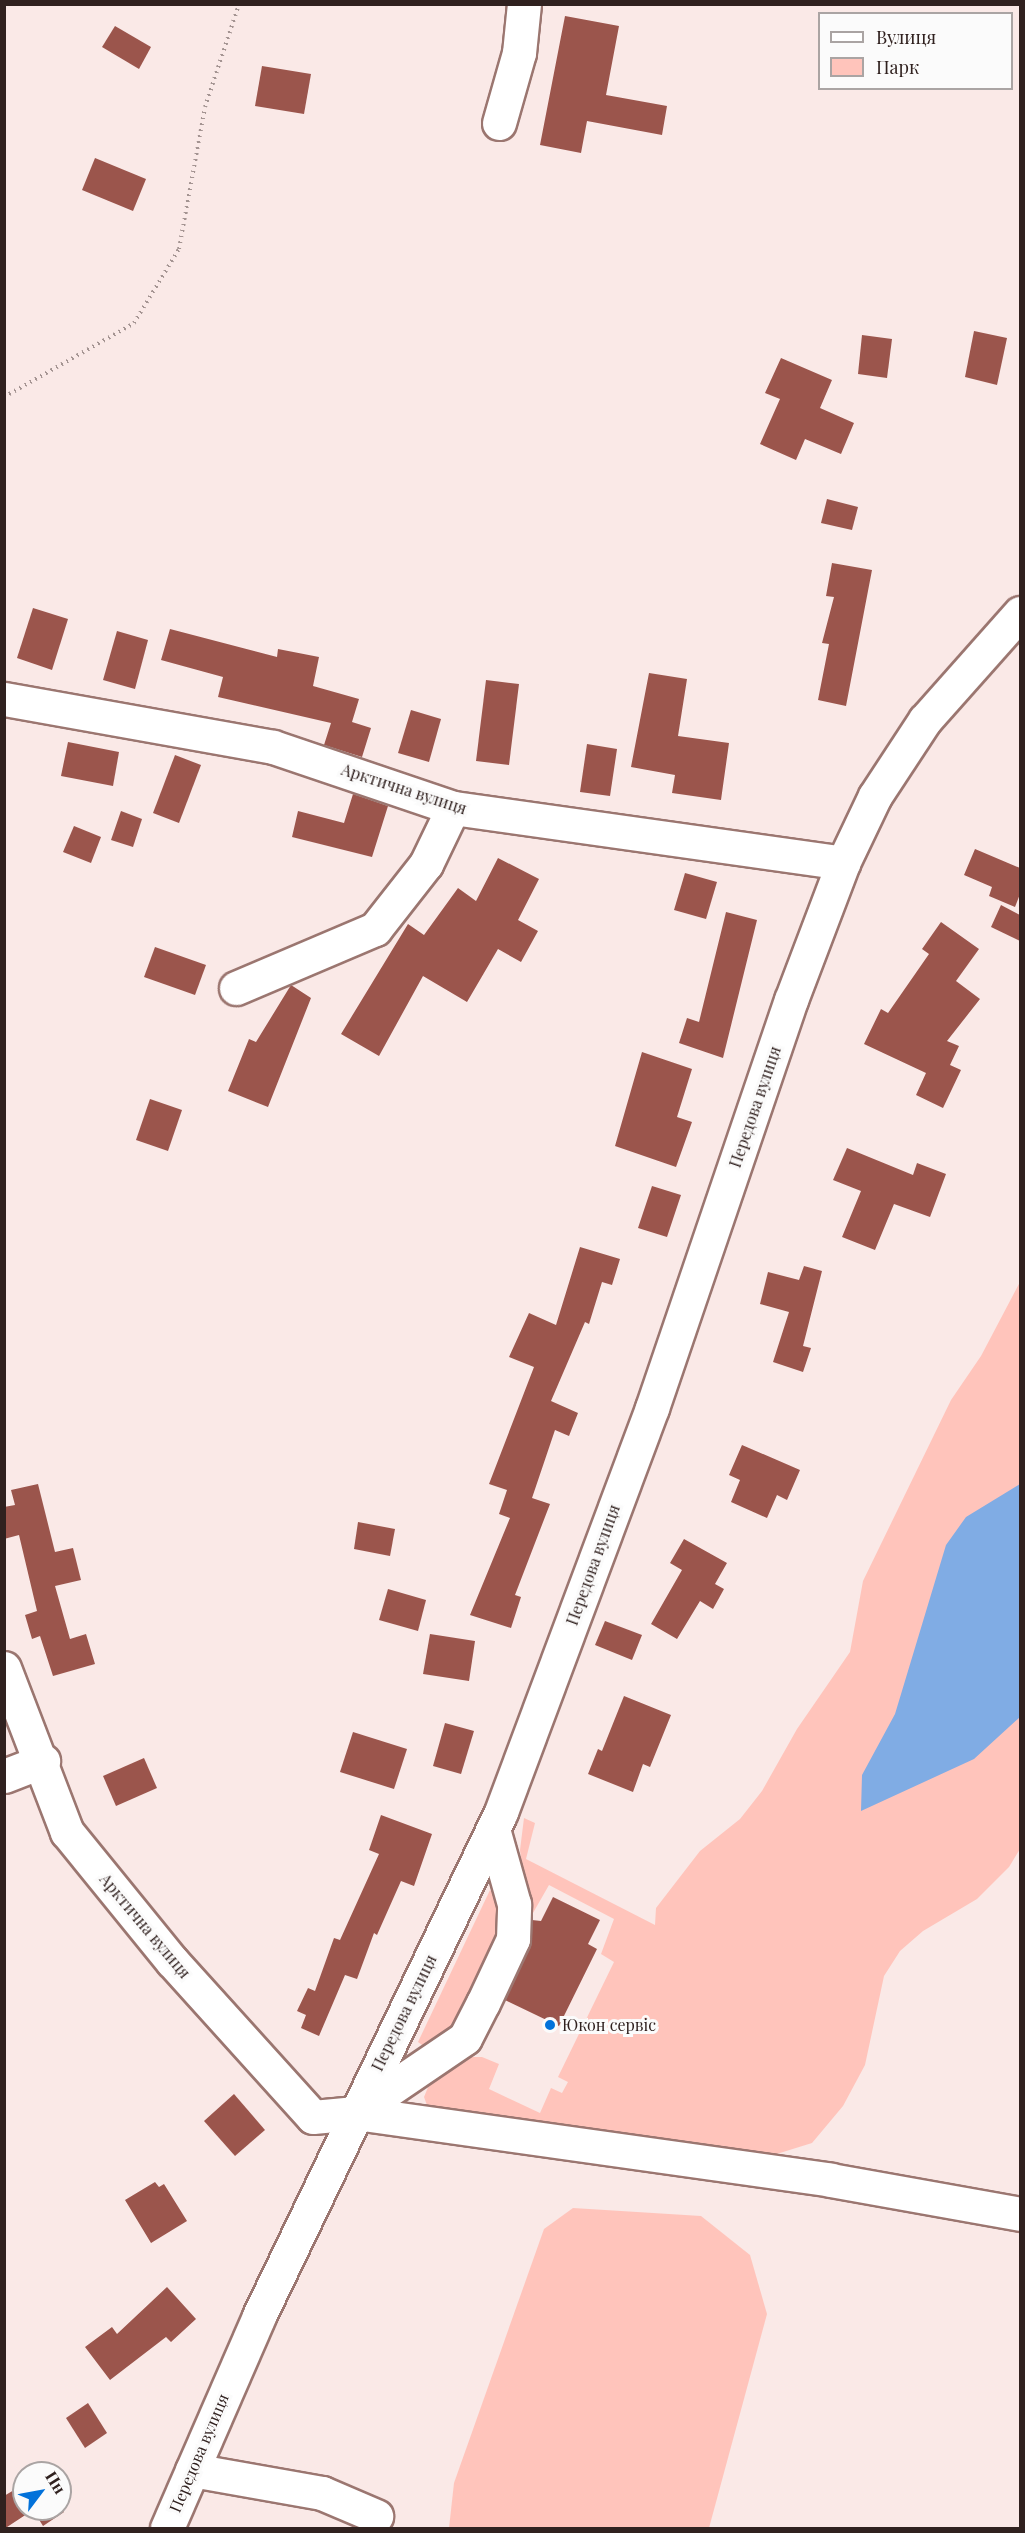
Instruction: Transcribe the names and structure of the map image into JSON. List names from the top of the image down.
{
  "streets": {
    "street": ["Арктична вулиця", "Передова вулиця"]
  },
  "crossings": [
    ["Арктична вулиця", "Передова вулиця"]
  ],
  "places": ["Юкон сервіс"],
  "legend": ["Вулиця", "Парк"],
  "north": "top right"
}
